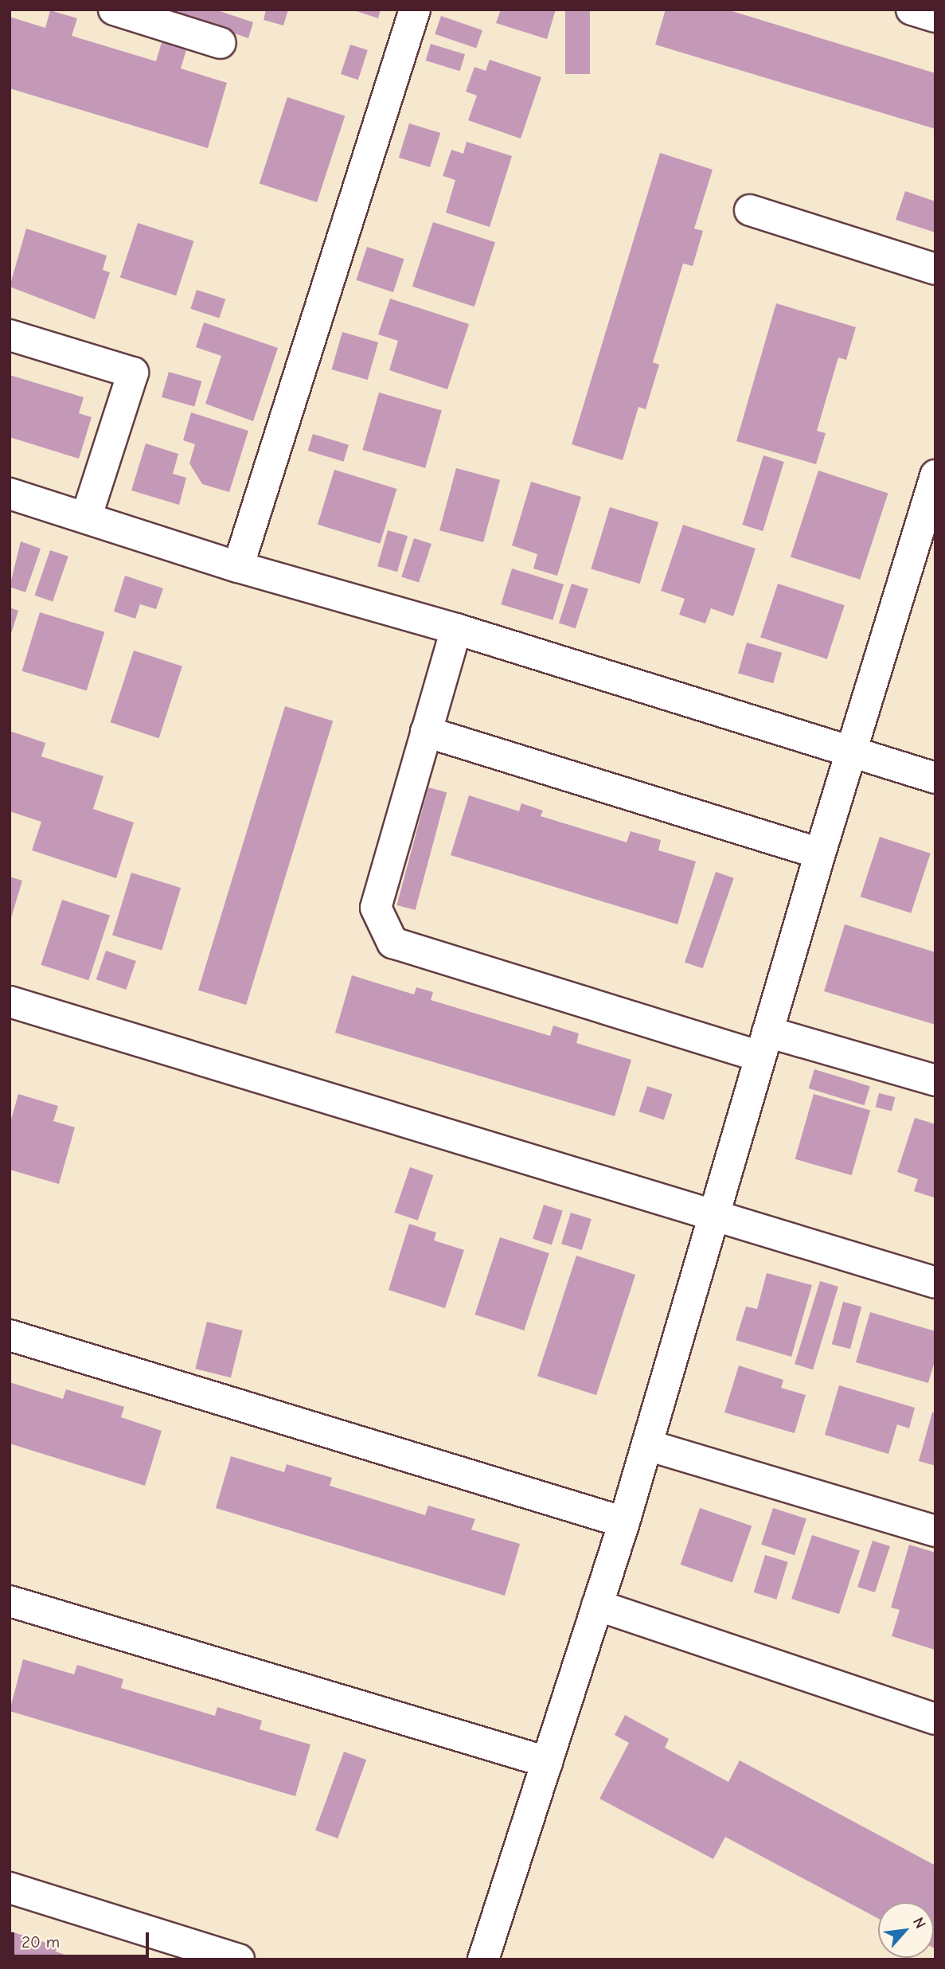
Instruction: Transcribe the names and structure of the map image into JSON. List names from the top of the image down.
{
  "scale_bar": "20 m",
  "north": "top right"
}
